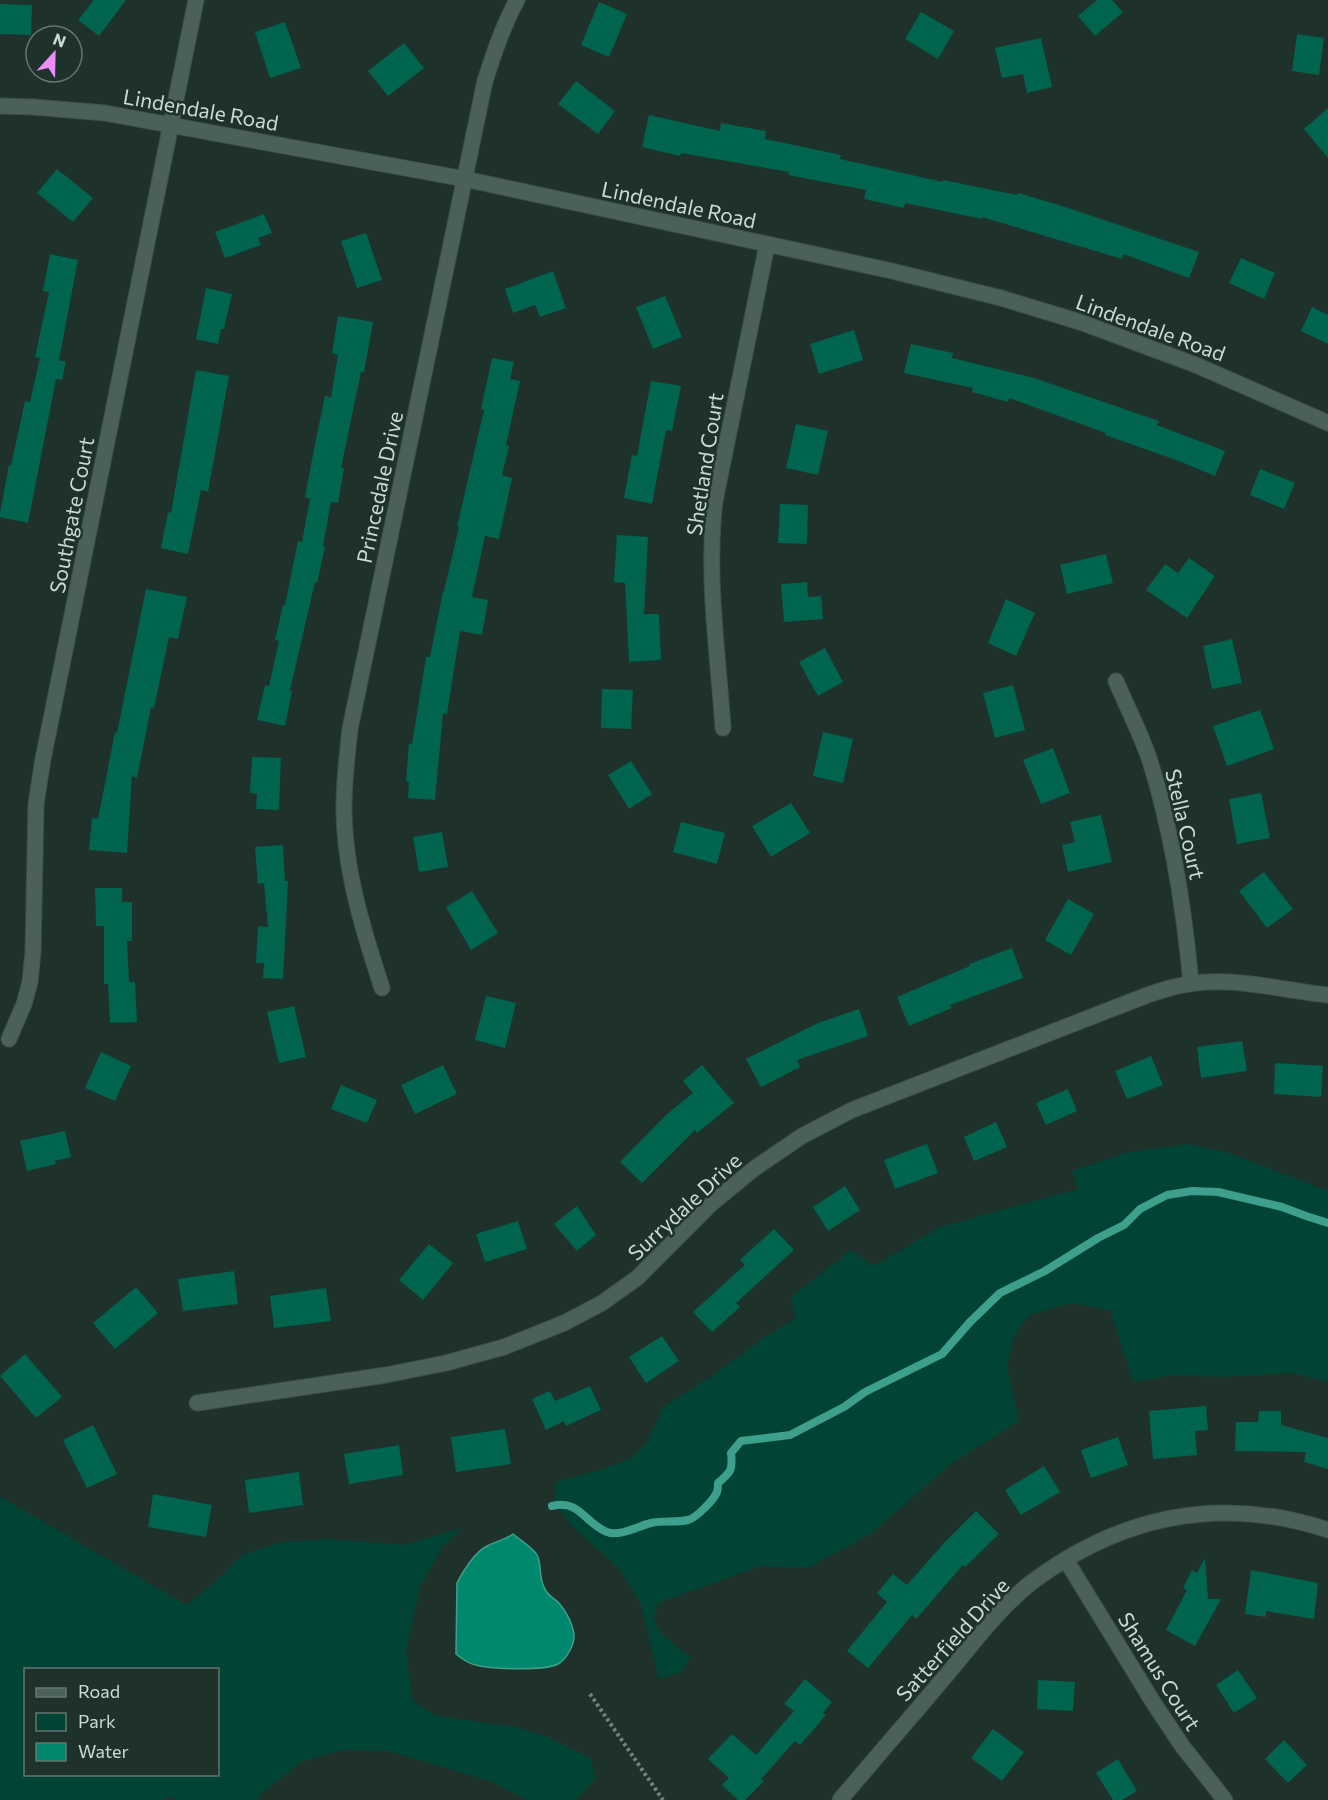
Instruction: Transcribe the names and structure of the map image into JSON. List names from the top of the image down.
{
  "streets": {
    "street": [
      "Lindendale Road",
      "Shetland Court",
      "Princedale Drive",
      "Southgate Court",
      "Stella Court",
      "Surrydale Drive",
      "Satterfield Drive",
      "Shamus Court"
    ]
  },
  "crossings": [
    ["Lindendale Road", "Shetland Court"],
    ["Lindendale Road", "Princedale Drive"],
    ["Lindendale Road", "Southgate Court"],
    ["Stella Court", "Surrydale Drive"],
    ["Satterfield Drive", "Shamus Court"]
  ],
  "legend": ["Road", "Park", "Water"],
  "north": "top"
}
